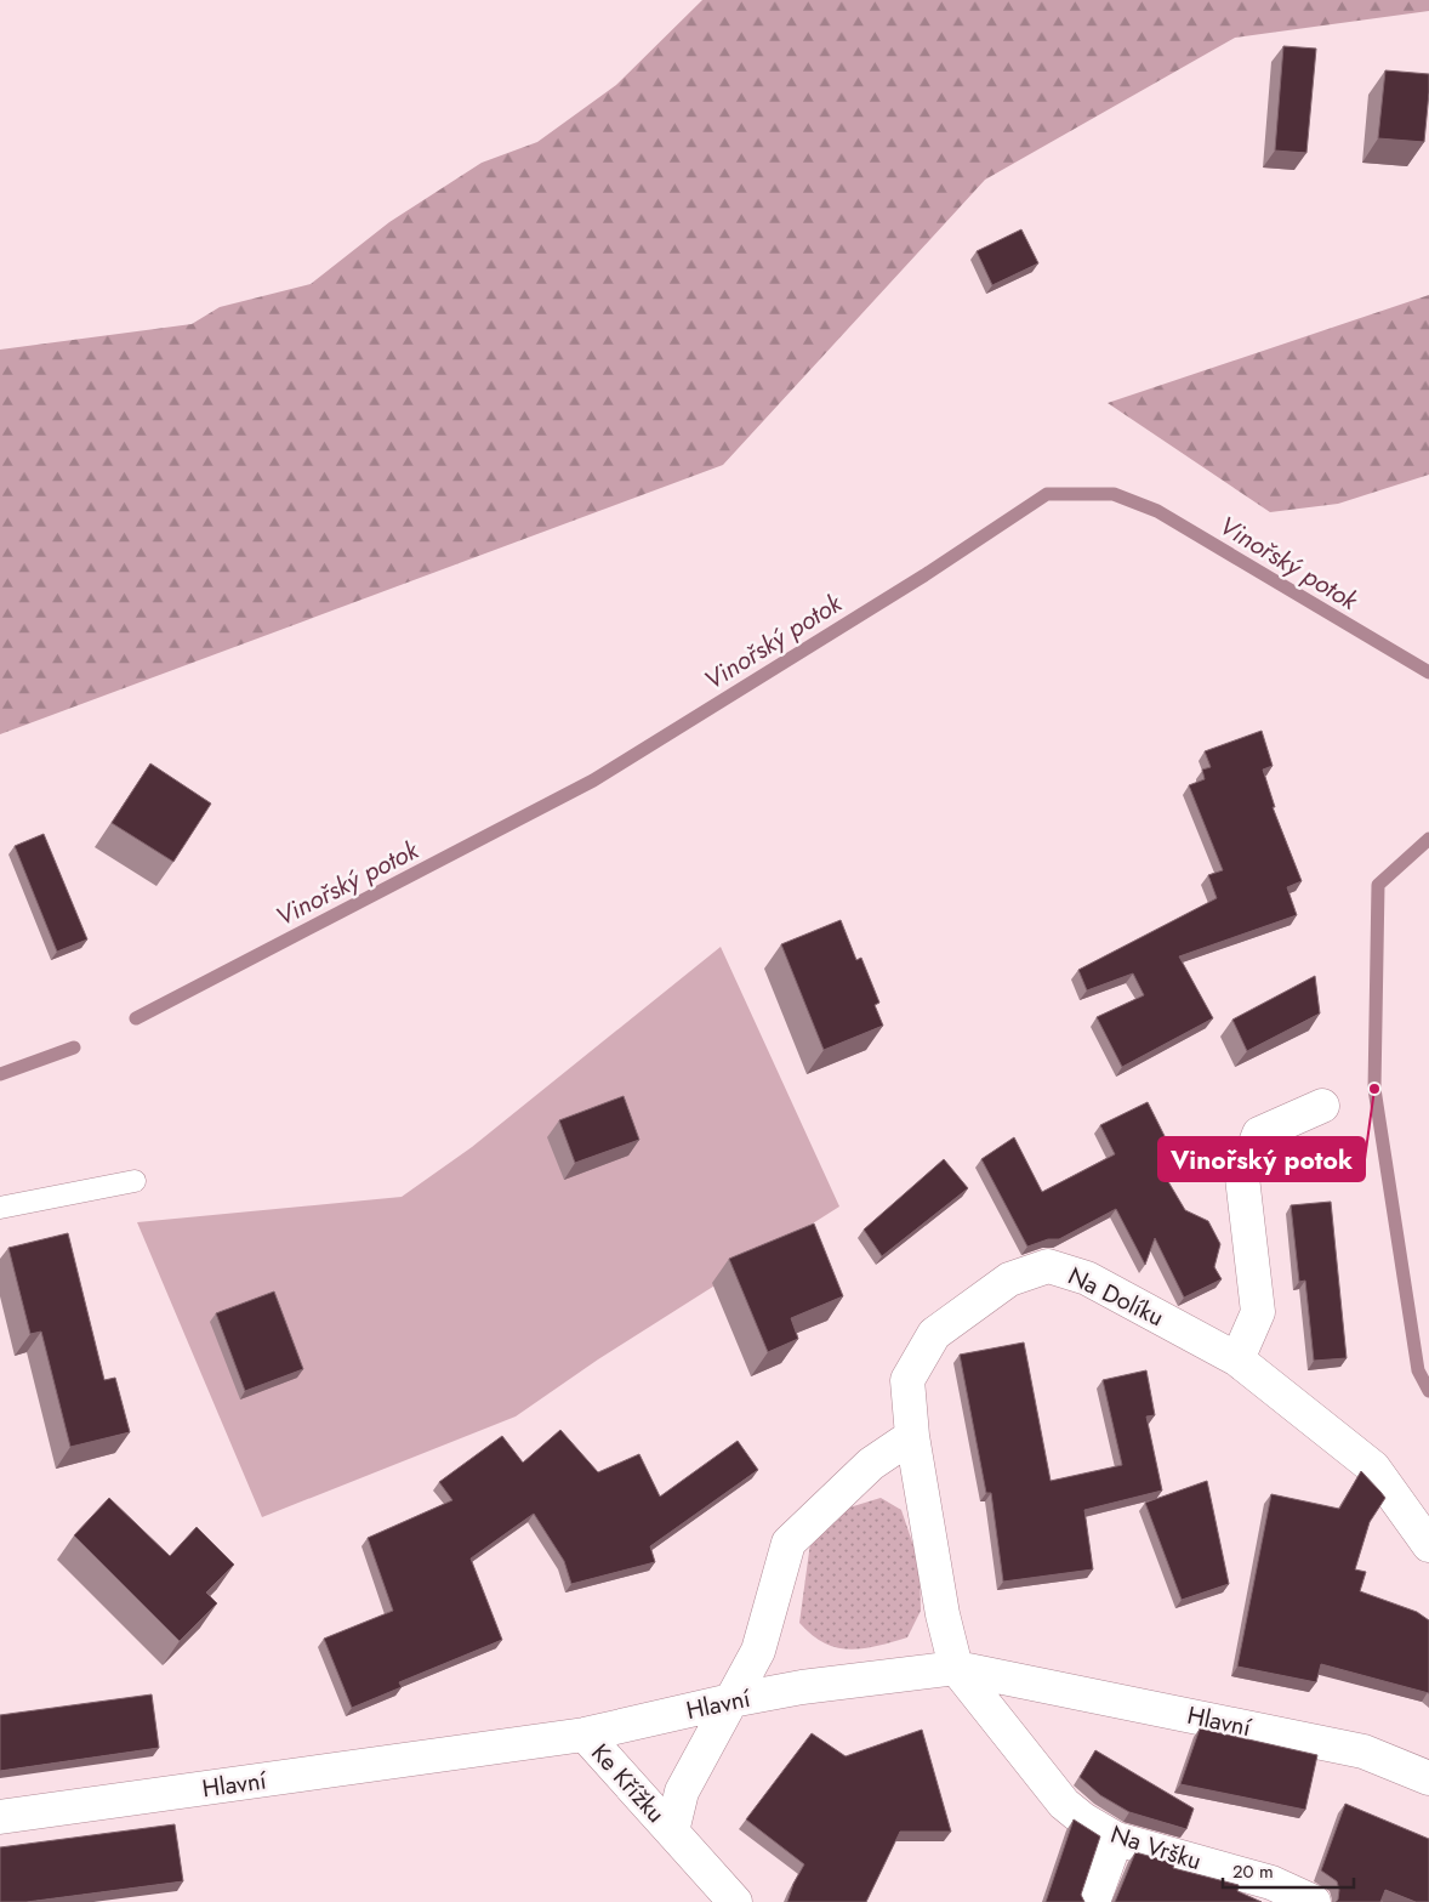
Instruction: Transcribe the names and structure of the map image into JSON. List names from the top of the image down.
{
  "streets": {
    "street": [
      "Na Dolíku",
      "Hlavní",
      "Ke Křížku",
      "Na Vršku"
    ]
  },
  "crossings": [
    ["Na Dolíku", "Hlavní"],
    ["Na Dolíku", "Na Vršku"],
    ["Hlavní", "Ke Křížku"],
    ["Hlavní", "Na Vršku"]
  ],
  "water": ["Vinořský potok"],
  "places": ["Vinořský potok"],
  "scale_bar": "20 m"
}
